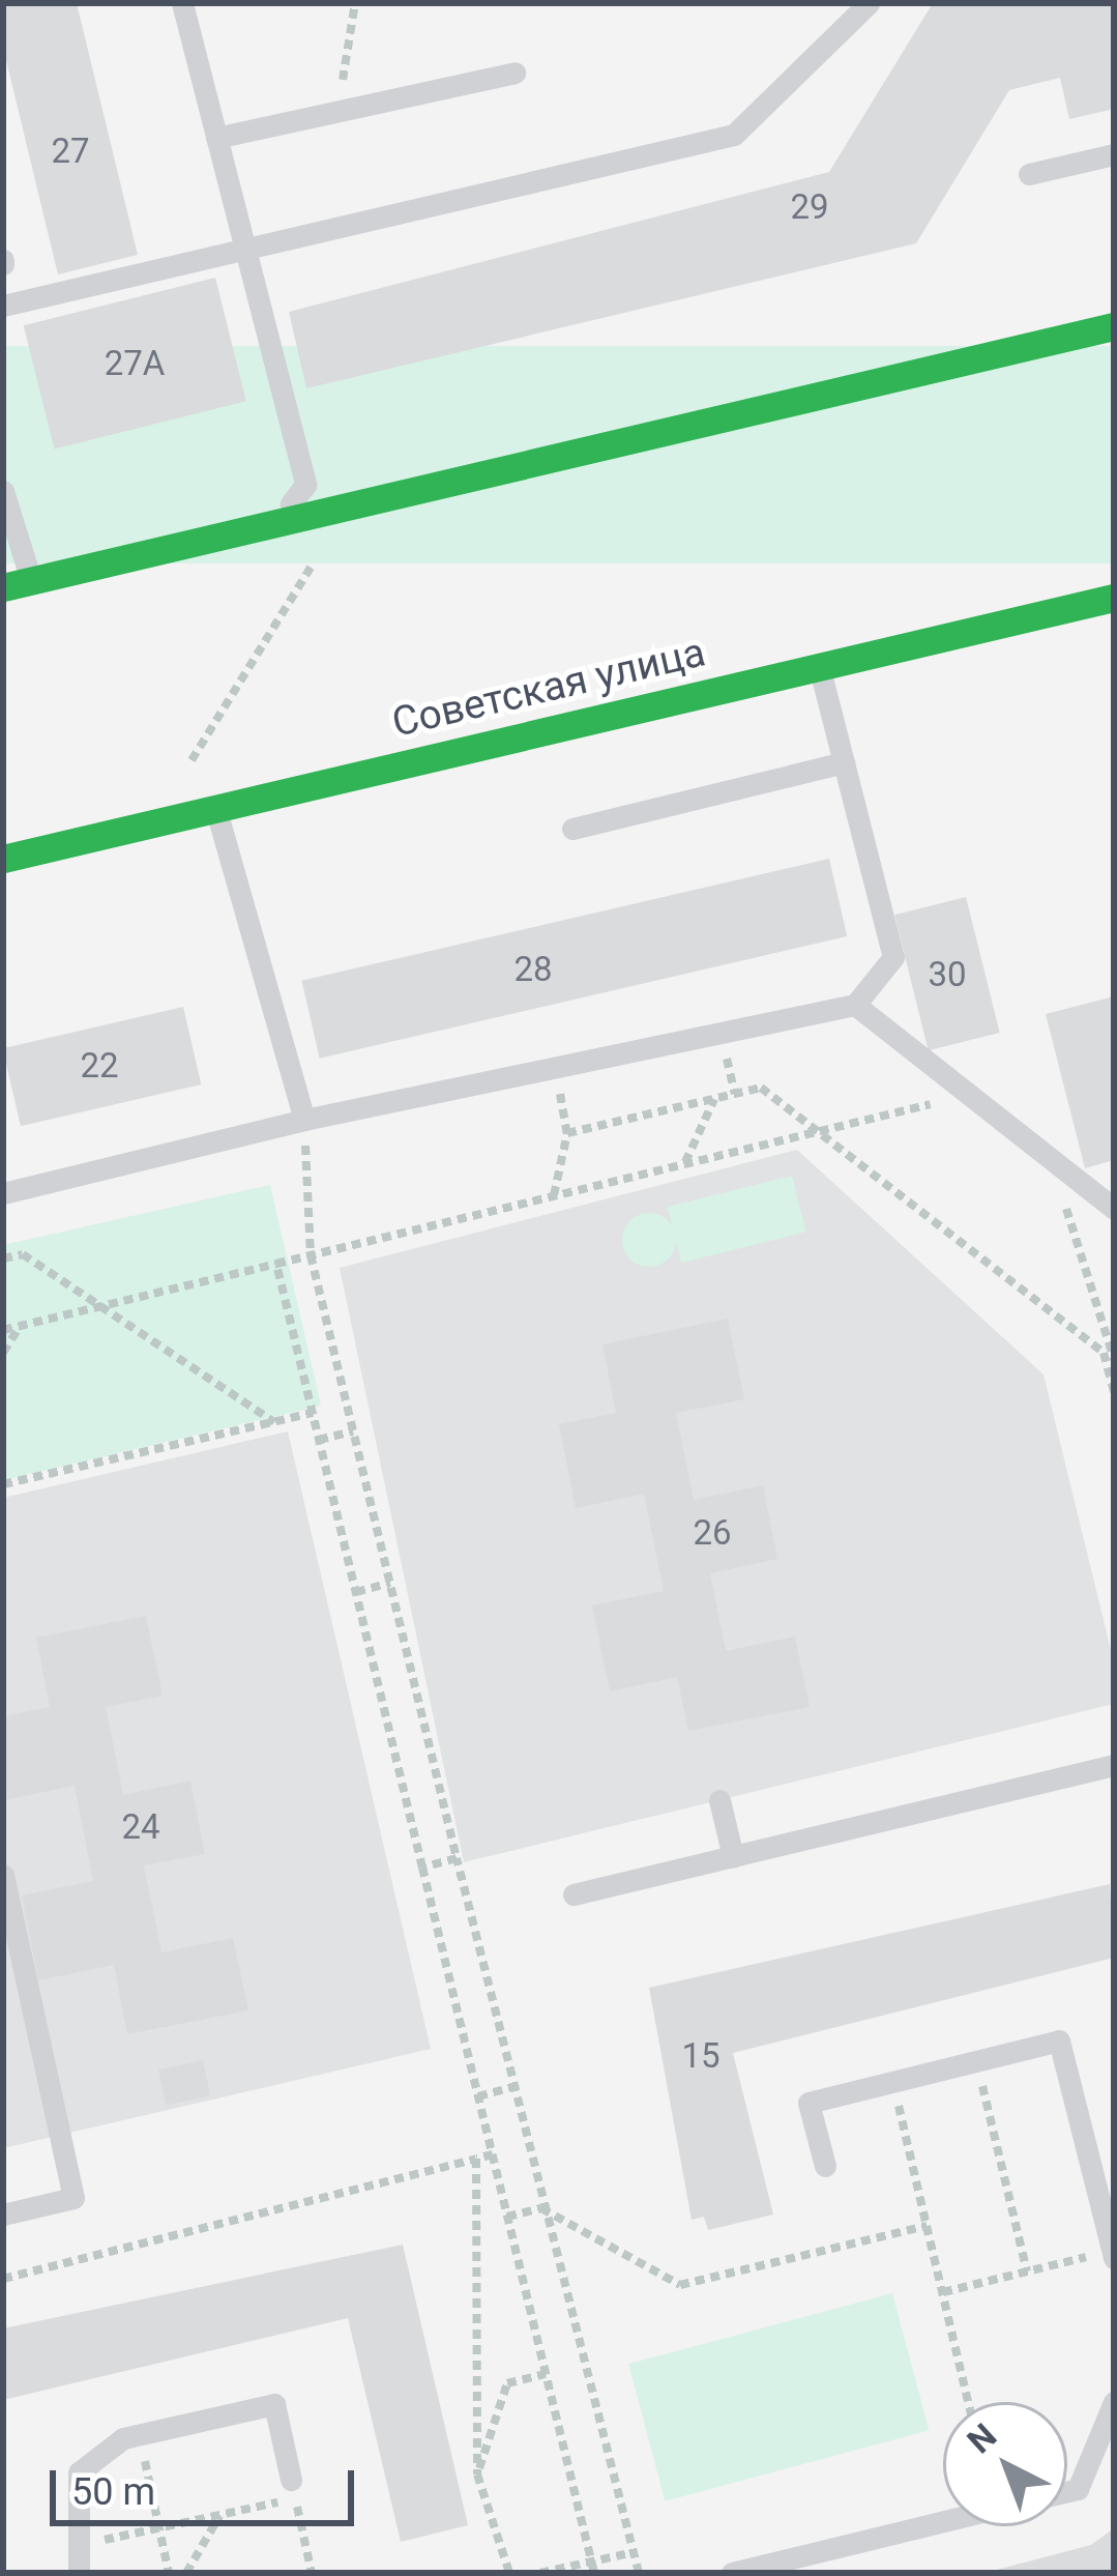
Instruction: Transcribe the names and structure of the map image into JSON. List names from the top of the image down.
{
  "streets": {
    "street": ["Советская улица"]
  },
  "house_numbers": [
    "27",
    "29",
    "27А",
    "28",
    "30",
    "22",
    "26",
    "24",
    "15"
  ],
  "scale_bar": "50 m",
  "north": "top left"
}
